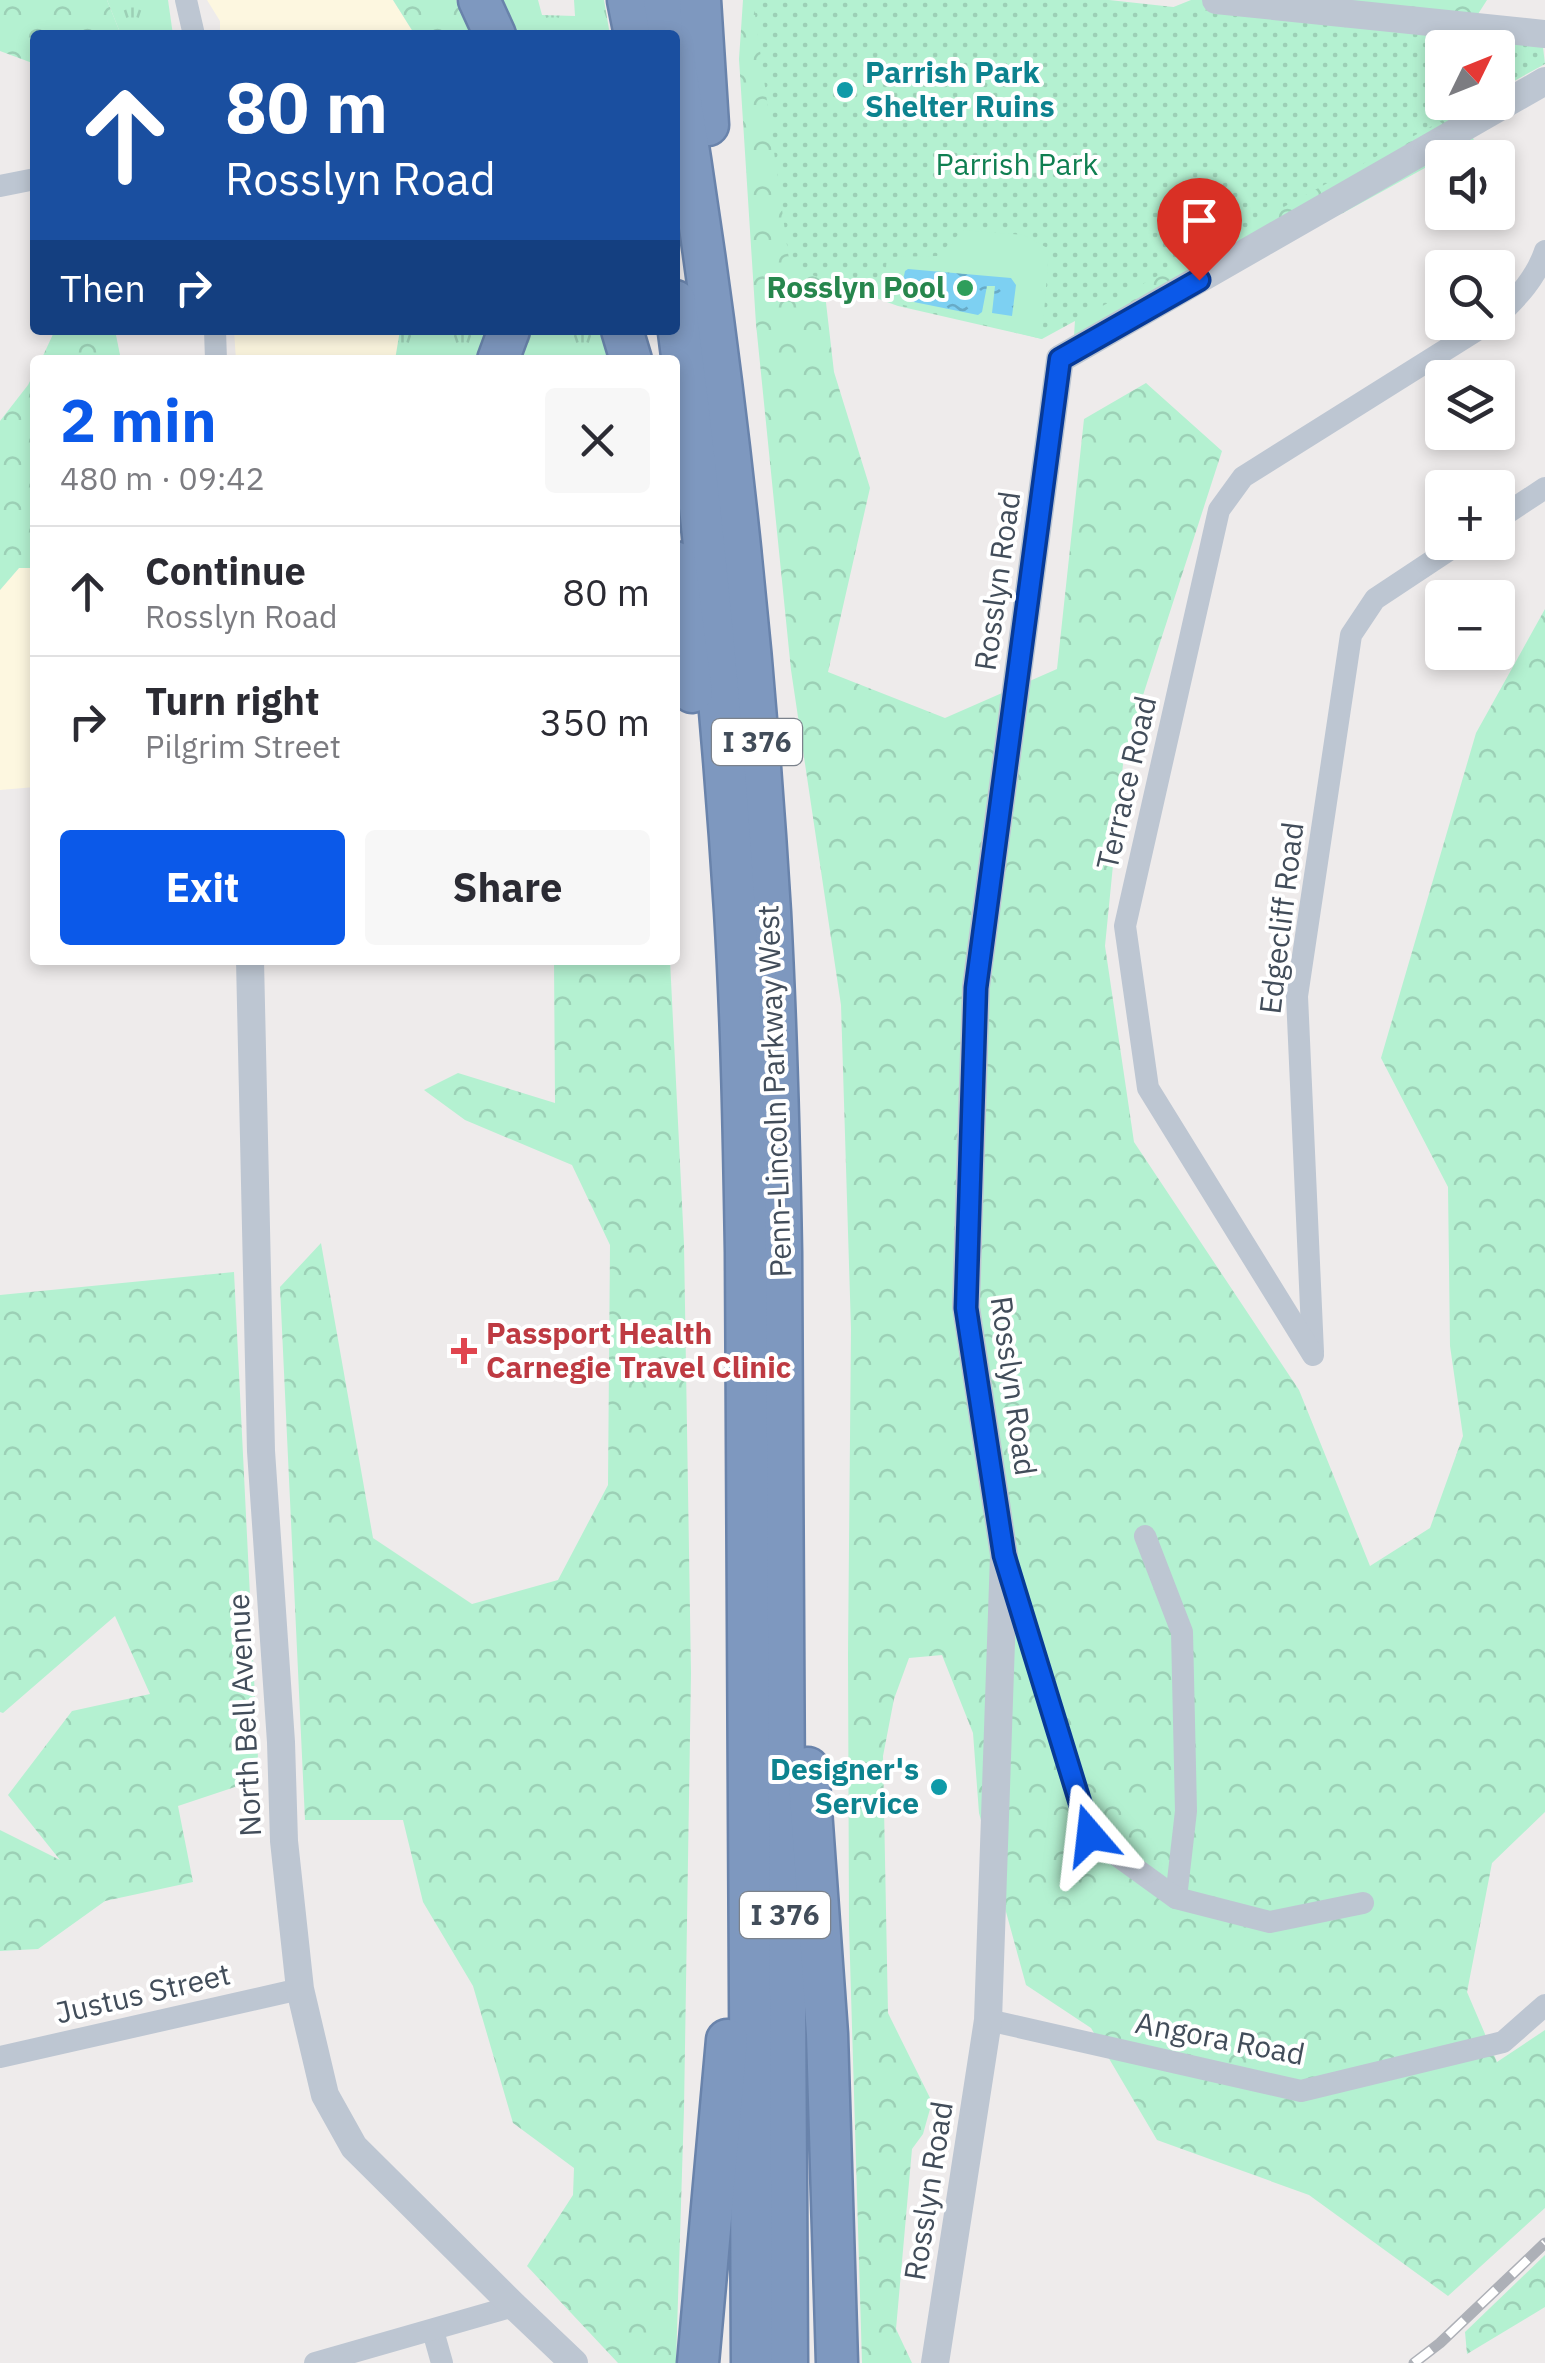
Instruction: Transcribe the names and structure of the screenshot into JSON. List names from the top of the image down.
{
  "streets": {
    "highway": ["I 376", "Penn-Lincoln Parkway West"],
    "street": [
      "Rosslyn Road",
      "Terrace Road",
      "Edgecliff Road",
      "North Bell Avenue",
      "Justus Street",
      "Angora Road"
    ]
  },
  "crossings": [
    ["Rosslyn Road", "Angora Road"],
    ["Terrace Road", "Edgecliff Road"],
    ["North Bell Avenue", "Justus Street"]
  ],
  "parks": ["Parrish Park"],
  "places": {
    "other": ["Parrish Park Shelter Ruins", "Rosslyn Pool", "Designer's Service"],
    "health": ["Passport Health Carnegie Travel Clinic"]
  },
  "north": "top right",
  "page": {
    "map_buttons": ["+", "−"],
    "turn": ["80 m", "Rosslyn Road"],
    "then": "Then",
    "heading": ["2 min", "480 m · 09:42"],
    "list": [
      {
        "name": "Continue",
        "note": "Rosslyn Road",
        "value": "80 m"
      },
      {
        "name": "Turn right",
        "note": "Pilgrim Street",
        "value": "350 m"
      }
    ],
    "buttons": ["Exit", "Share"]
  }
}
